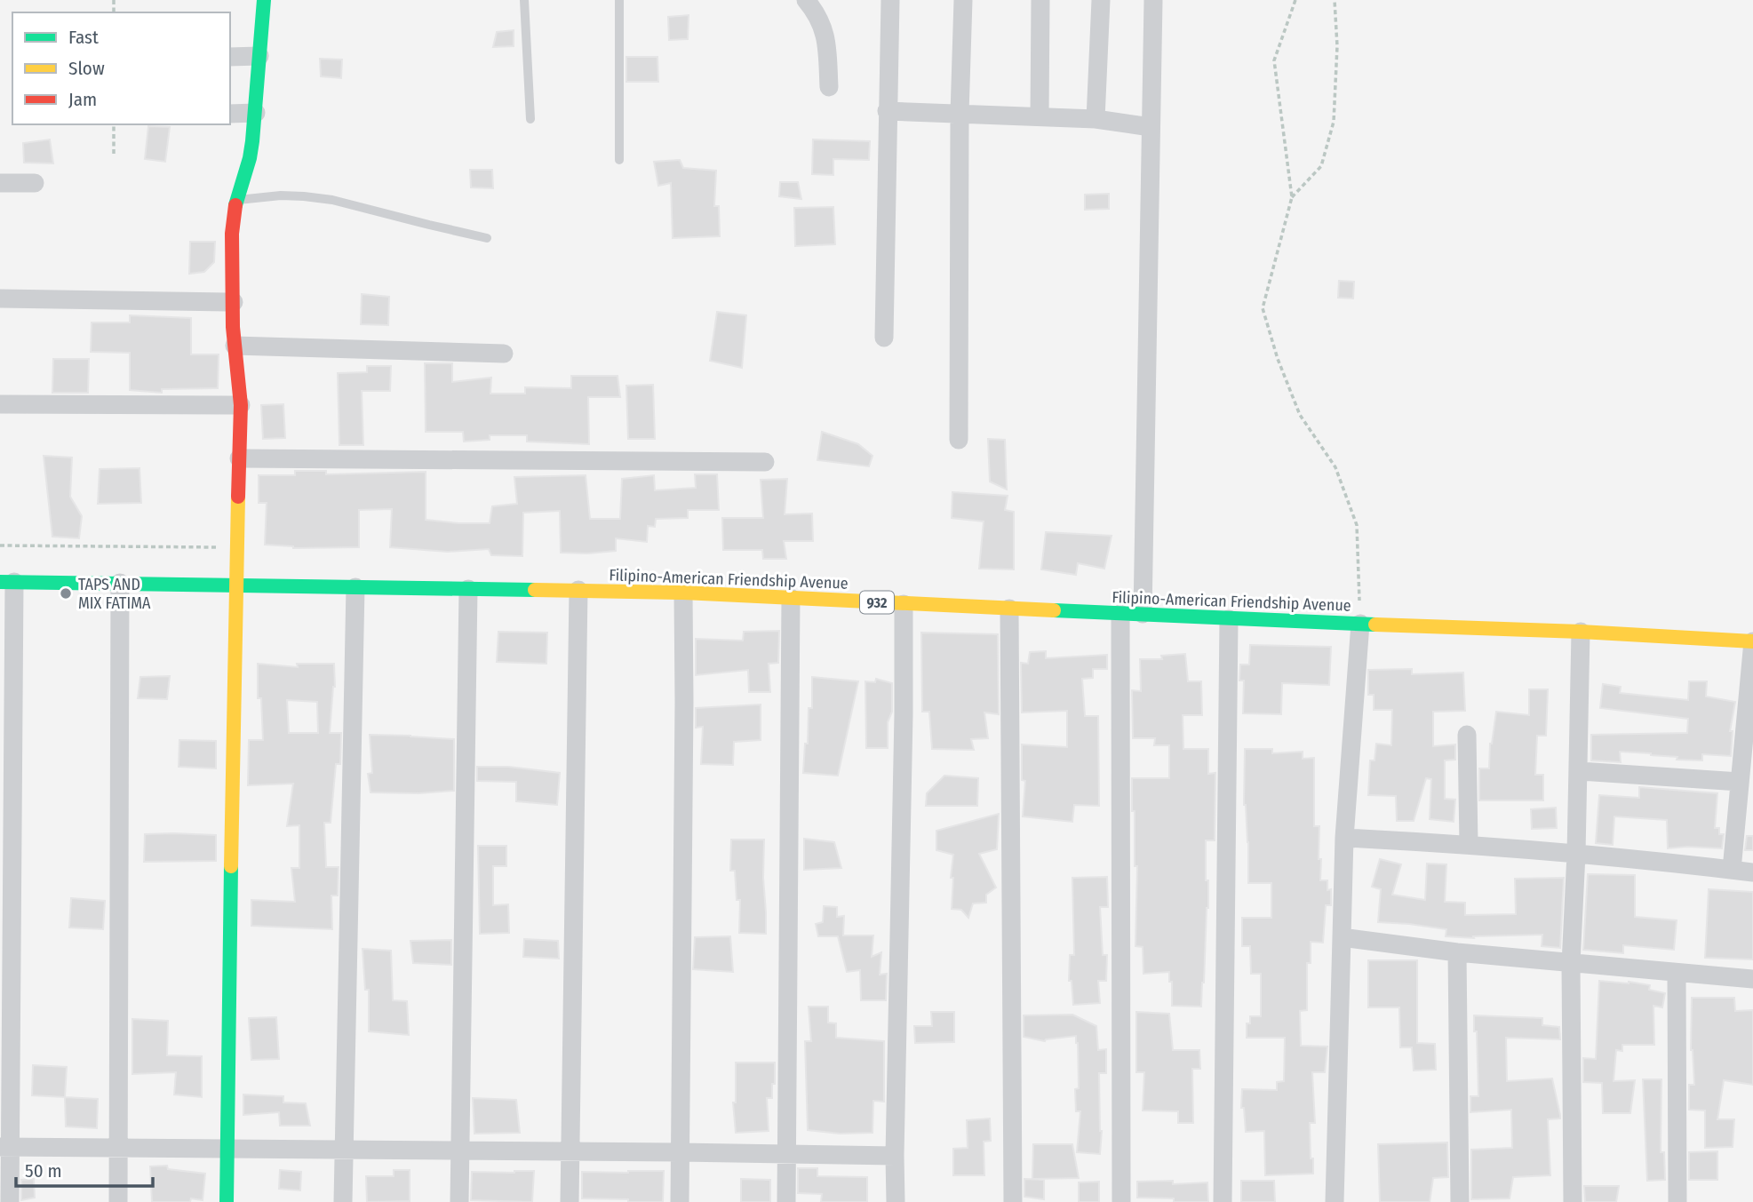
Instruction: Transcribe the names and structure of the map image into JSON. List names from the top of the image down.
{
  "streets": {
    "main road": ["Filipino-American Friendship Avenue", "932"]
  },
  "places": ["TAPS AND MIX FATIMA"],
  "legend": ["Fast", "Slow", "Jam"],
  "scale_bar": "50 m"
}
